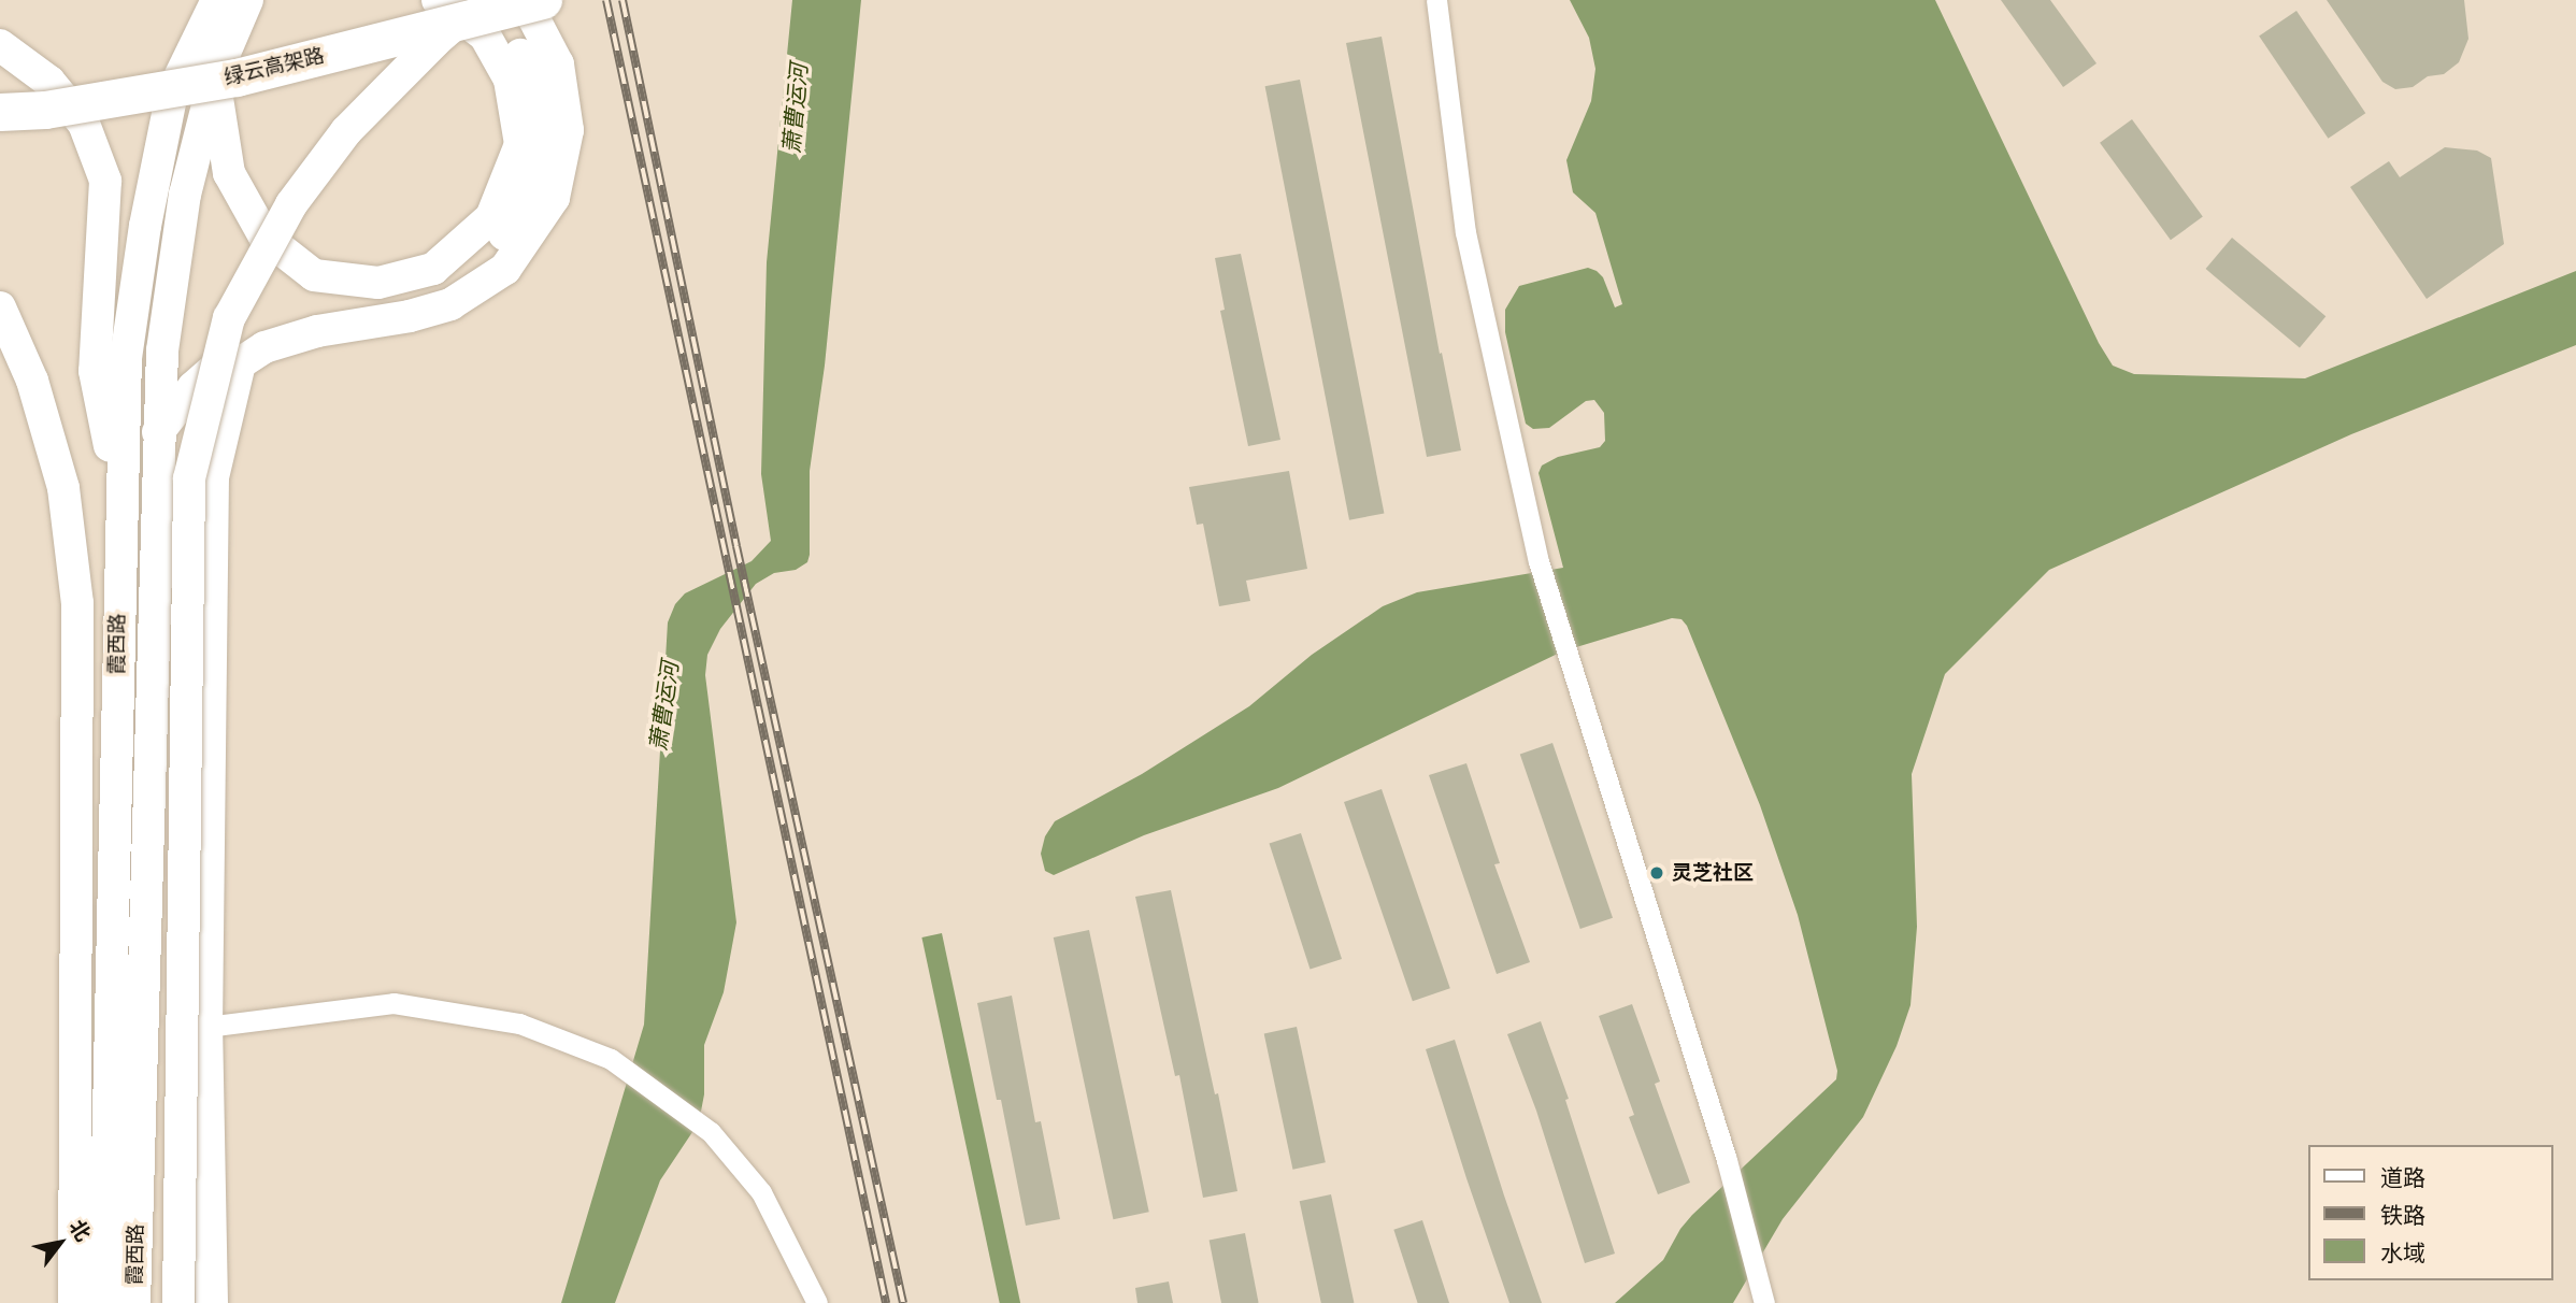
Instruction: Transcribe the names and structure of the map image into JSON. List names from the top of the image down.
{
  "streets": {
    "highway": ["绿云高架路"],
    "main road": ["霞西路"]
  },
  "water": ["萧曹运河"],
  "places": ["灵芝社区"],
  "legend": ["道路", "铁路", "水域"],
  "north": "top right"
}
